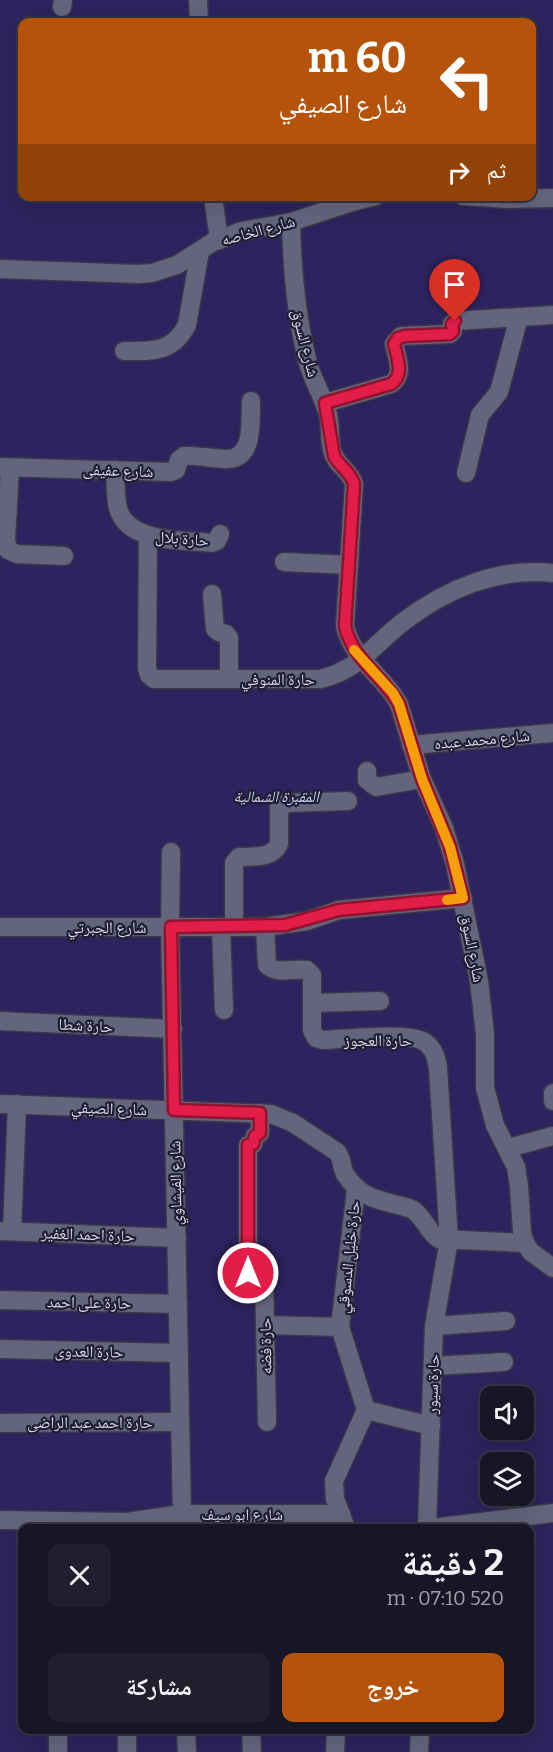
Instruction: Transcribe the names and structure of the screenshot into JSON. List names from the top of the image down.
{
  "streets": {
    "street": [
      "شارع الخاصه",
      "شارع السوق",
      "شارع عفيفى",
      "حارة بلال",
      "حارة المنوفي",
      "شارع محمد عبده",
      "شارع الجبرتي",
      "حارة شطا",
      "حارة العجوز",
      "شارع الصيفي",
      "شارع الفيشاوي",
      "حارة احمد الغفير",
      "حارة خليل الدسوقي",
      "حارة على احمد",
      "حارة فضه",
      "حارة العدوى",
      "حارة سيور",
      "حارة احمد عبد الراضى",
      "شارع ابو سيف"
    ]
  },
  "crossings": [
    ["شارع الخاصه", "شارع السوق"],
    ["شارع السوق", "حارة المنوفي"],
    ["شارع السوق", "شارع محمد عبده"],
    ["شارع السوق", "شارع الجبرتي"],
    ["شارع عفيفى", "حارة بلال"],
    ["حارة بلال", "حارة المنوفي"],
    ["شارع الجبرتي", "حارة العجوز"],
    ["شارع الجبرتي", "شارع الفيشاوي"],
    ["حارة شطا", "شارع الفيشاوي"],
    ["حارة العجوز", "حارة سيور"],
    ["شارع الصيفي", "شارع الفيشاوي"],
    ["شارع الصيفي", "حارة خليل الدسوقي"],
    ["شارع الصيفي", "حارة فضه"],
    ["شارع الفيشاوي", "حارة احمد الغفير"],
    ["شارع الفيشاوي", "حارة على احمد"],
    ["شارع الفيشاوي", "حارة العدوى"],
    ["شارع الفيشاوي", "حارة احمد عبد الراضى"],
    ["شارع الفيشاوي", "شارع ابو سيف"]
  ],
  "parks": ["المقبرة الشمالية"],
  "page": {
    "turn": ["60 m", "شارع الصيفي"],
    "then": "ثم",
    "heading": ["2 دقيقة", "520 m · 07:10"],
    "buttons": ["خروج", "مشاركة"]
  }
}
